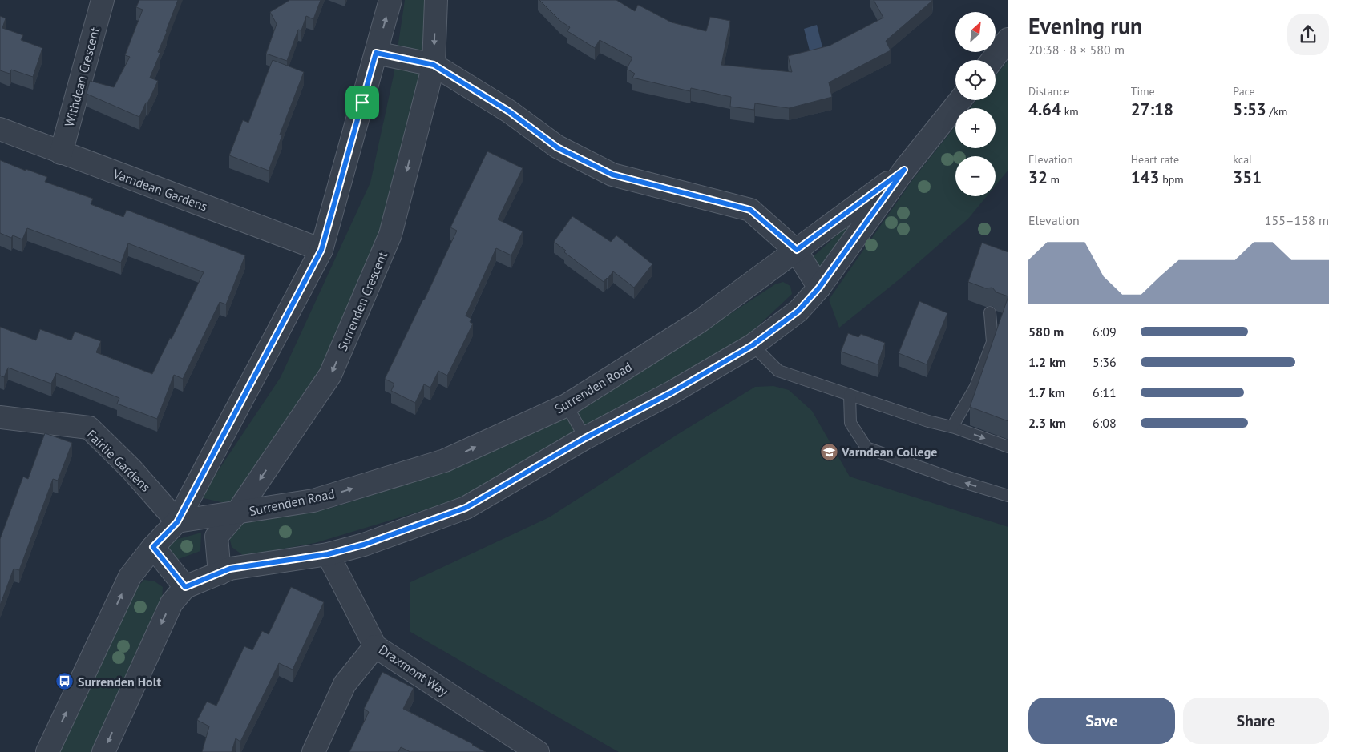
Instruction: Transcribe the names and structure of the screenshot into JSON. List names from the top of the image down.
{
  "streets": {
    "street": [
      "Withdean Crescent",
      "Varndean Gardens",
      "Surrenden Crescent",
      "Surrenden Road",
      "Fairlie Gardens",
      "Draxmont Way"
    ]
  },
  "crossings": [
    ["Withdean Crescent", "Varndean Gardens"],
    ["Surrenden Crescent", "Surrenden Road"],
    ["Surrenden Road", "Fairlie Gardens"],
    ["Surrenden Road", "Draxmont Way"]
  ],
  "places": {
    "school or university": ["Varndean College"],
    "bus stop": ["Surrenden Holt"]
  },
  "north": "top right",
  "page": {
    "heading": ["Evening run", "20:38 · 8 × 580 m"],
    "map_buttons": ["+", "−"],
    "stats": [
      ["Distance", "4.64 km"],
      ["Time", "27:18"],
      ["Pace", "5:53 /km"],
      ["Elevation", "32 m"],
      ["Heart rate", "143 bpm"],
      ["kcal", "351"]
    ],
    "chart": ["Elevation", "155–158 m"],
    "list": [
      {
        "name": "580 m",
        "note": "6:09"
      },
      {
        "name": "1.2 km",
        "note": "5:36"
      },
      {
        "name": "1.7 km",
        "note": "6:11"
      },
      {
        "name": "2.3 km",
        "note": "6:08"
      }
    ],
    "buttons": ["Save", "Share"]
  }
}
